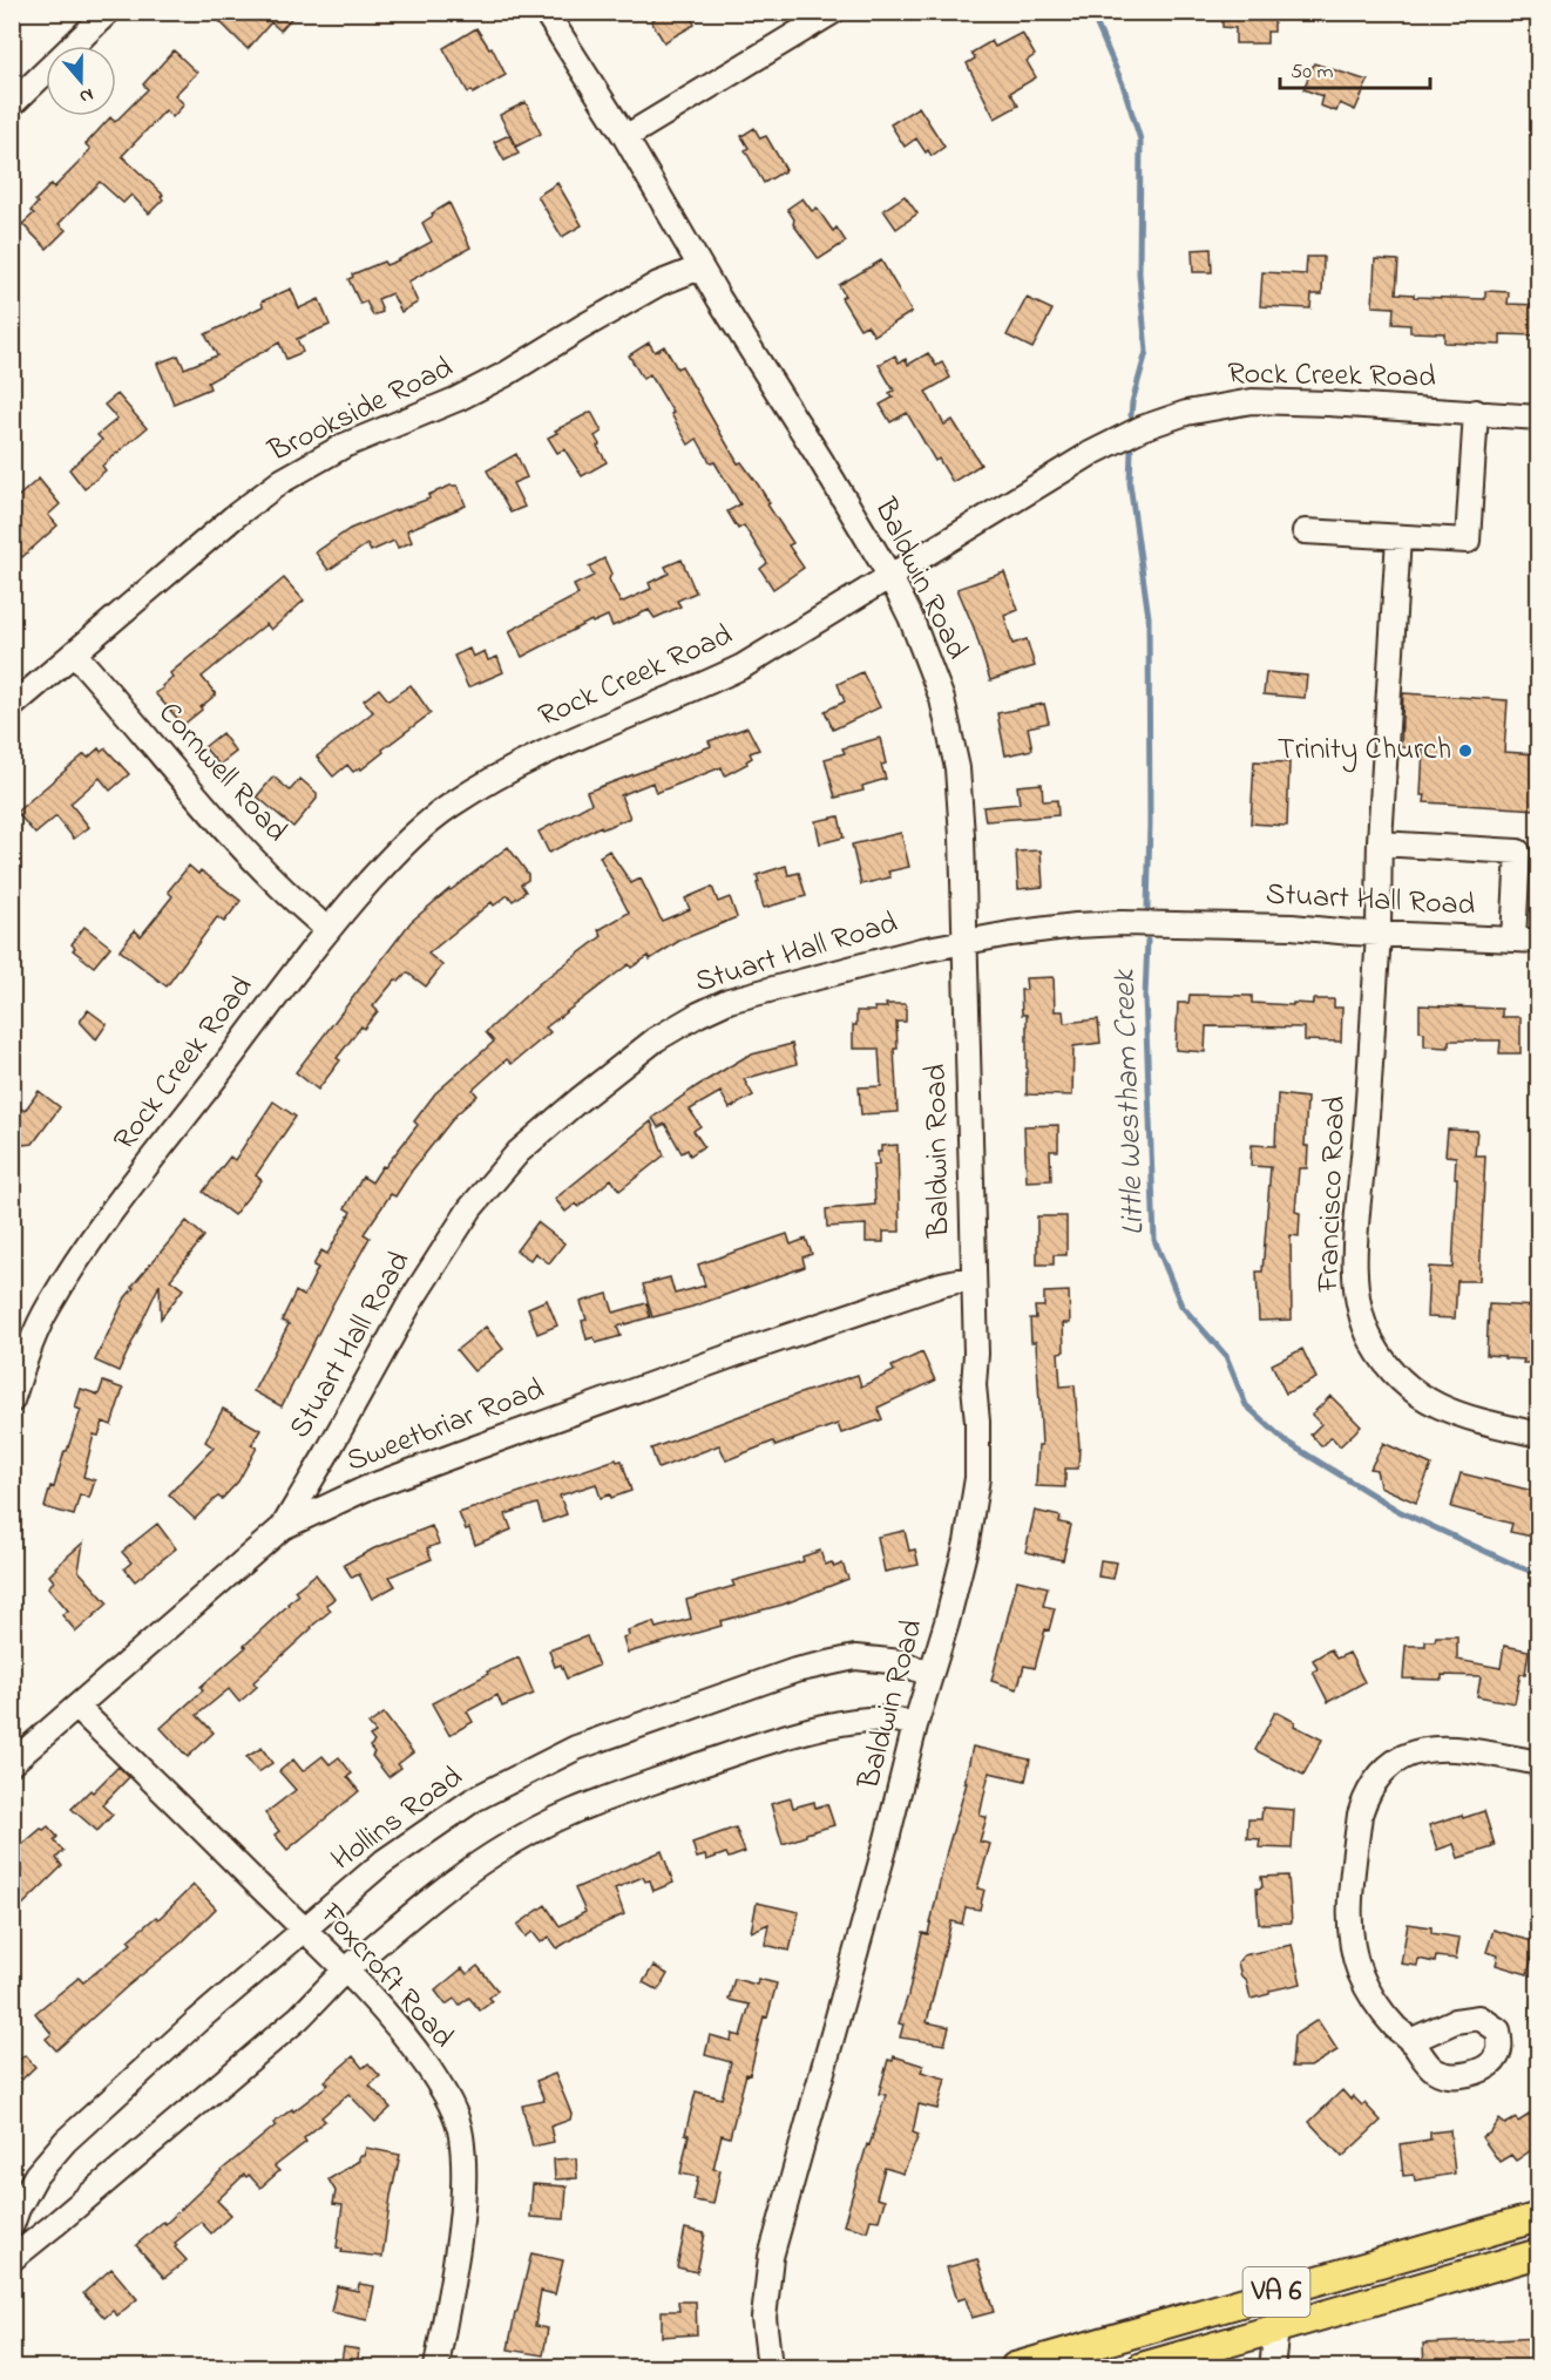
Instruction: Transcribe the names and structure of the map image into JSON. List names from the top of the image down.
{
  "streets": {
    "main road": ["VA 6"],
    "street": [
      "Rock Creek Road",
      "Brookside Road",
      "Baldwin Road",
      "Cornwell Road",
      "Stuart Hall Road",
      "Francisco Road",
      "Sweetbriar Road",
      "Hollins Road",
      "Foxcroft Road"
    ]
  },
  "crossings": [
    ["Rock Creek Road", "Baldwin Road"],
    ["Rock Creek Road", "Cornwell Road"],
    ["Brookside Road", "Baldwin Road"],
    ["Brookside Road", "Cornwell Road"],
    ["Baldwin Road", "Stuart Hall Road"],
    ["Baldwin Road", "Sweetbriar Road"],
    ["Baldwin Road", "Hollins Road"],
    ["Stuart Hall Road", "Francisco Road"],
    ["Stuart Hall Road", "Sweetbriar Road"],
    ["Sweetbriar Road", "Foxcroft Road"],
    ["Hollins Road", "Foxcroft Road"]
  ],
  "water": ["Little Westham Creek"],
  "places": ["Trinity Church"],
  "scale_bar": "50 m",
  "north": "bottom"
}
